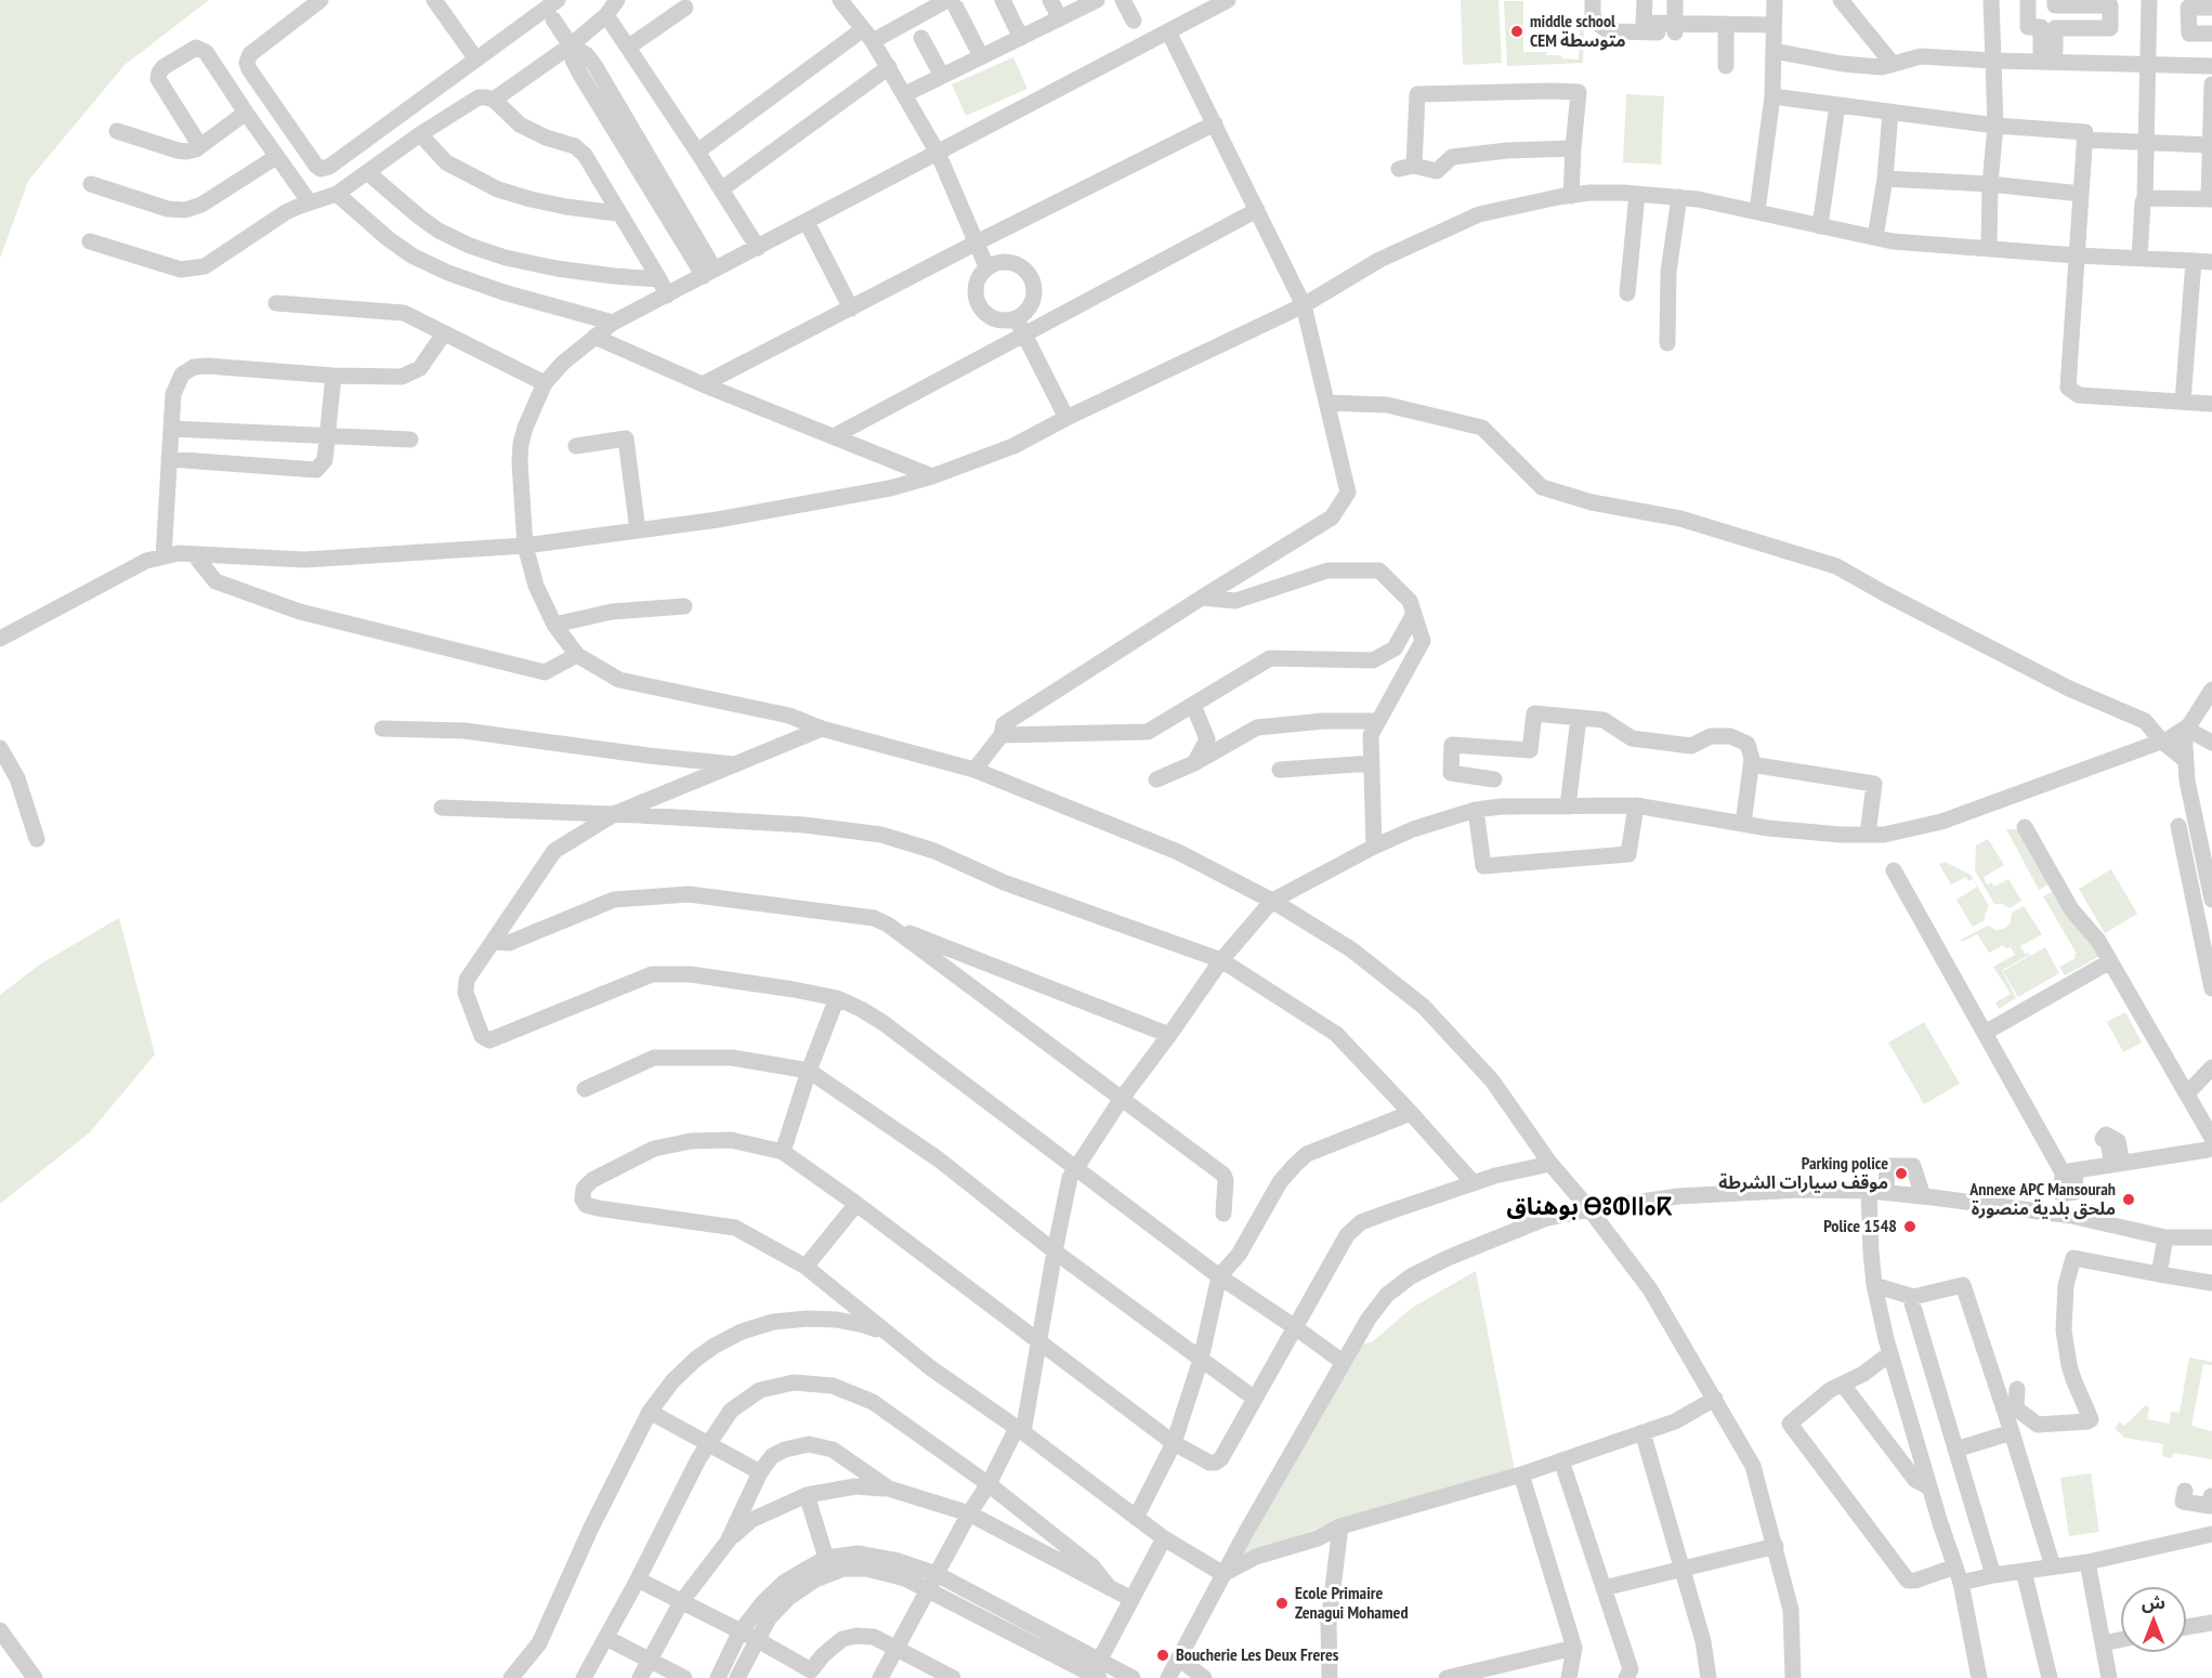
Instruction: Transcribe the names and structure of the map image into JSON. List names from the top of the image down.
{
  "districts": ["بوهناق ⴱⵓⵀⵏⵏⴰⴽ"],
  "places": [
    "middle school CEM متوسطة",
    "Parking police موقف سيارات الشرطة",
    "Annexe APC Mansourah ملحق بلدية منصورة",
    "Police 1548",
    "Ecole Primaire Zenagui Mohamed",
    "Boucherie Les Deux Freres"
  ],
  "north": "top"
}
